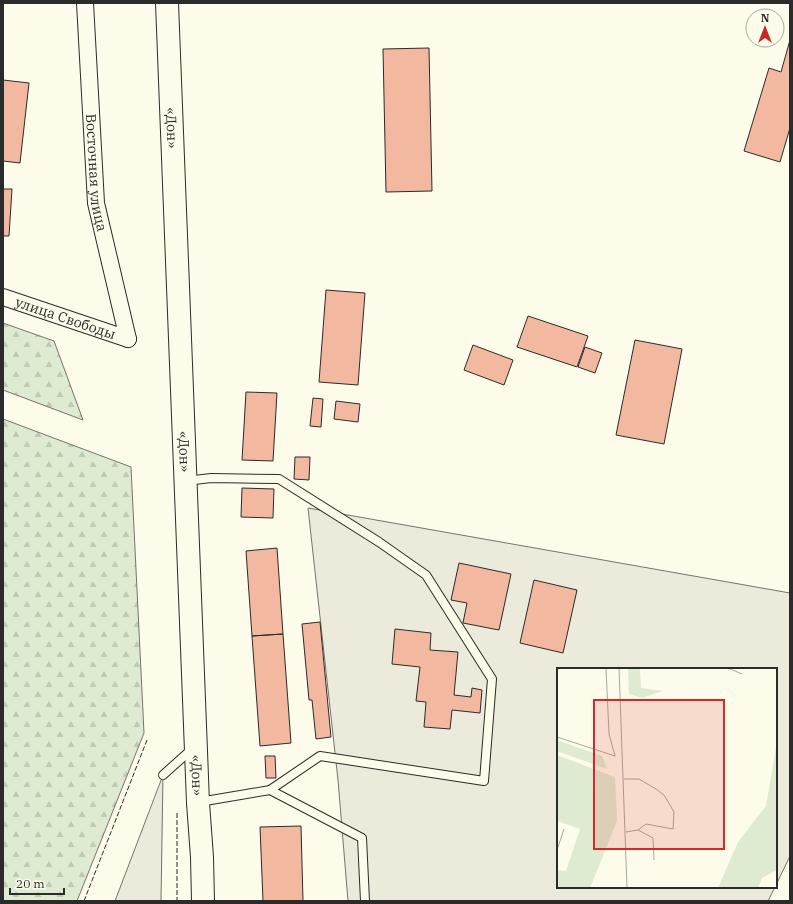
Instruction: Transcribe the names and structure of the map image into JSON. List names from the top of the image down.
{
  "streets": {
    "main road": ["«Дон»"],
    "street": ["Восточная улица", "улица Свободы"]
  },
  "crossings": [
    ["Восточная улица", "улица Свободы"]
  ],
  "scale_bar": "20 m",
  "north": "top"
}
